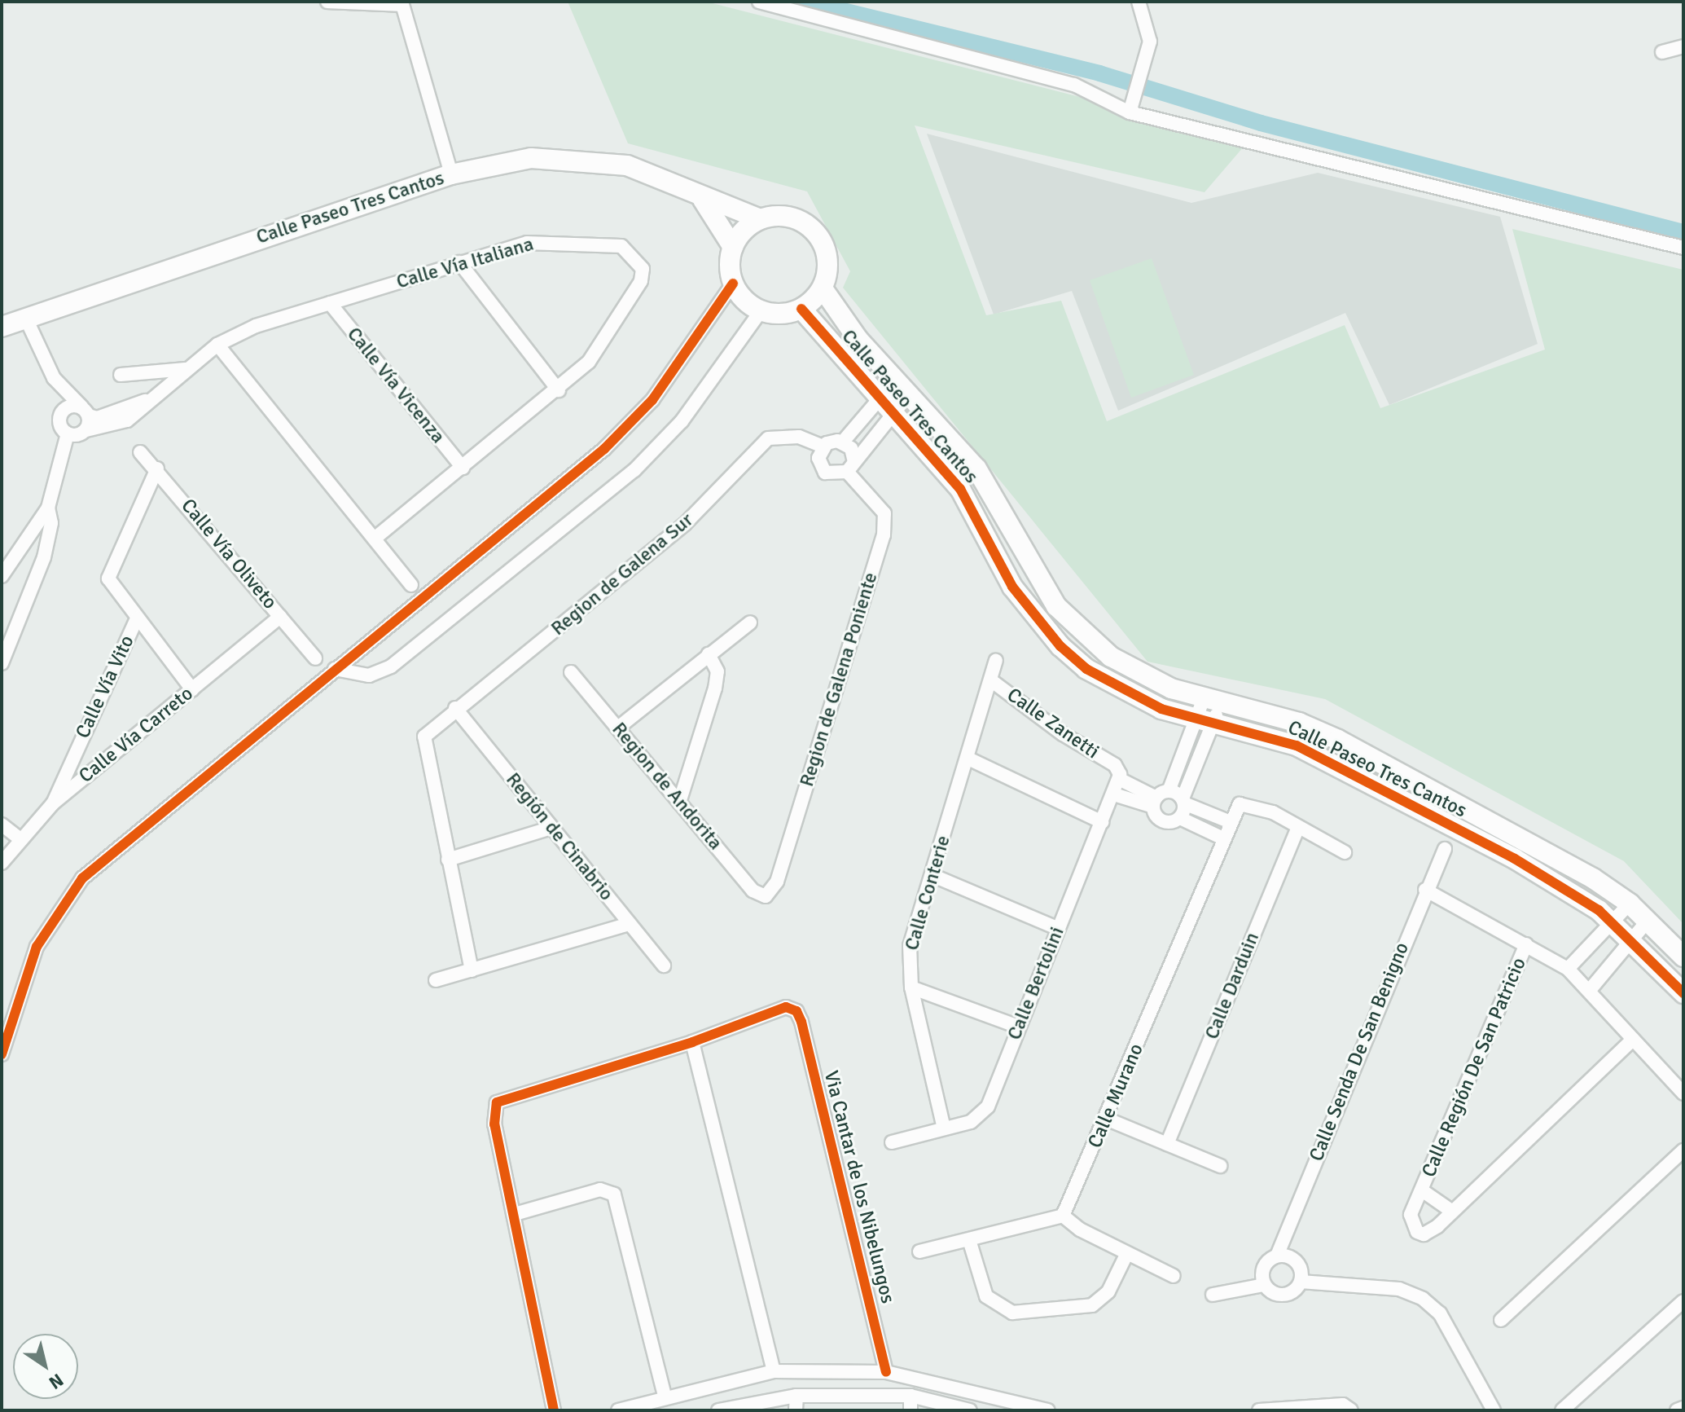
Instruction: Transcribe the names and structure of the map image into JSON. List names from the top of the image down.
{
  "streets": {
    "street": [
      "Calle Paseo Tres Cantos",
      "Calle Vía Italiana",
      "Calle Vía Vicenza",
      "Calle Vía Oliveto",
      "Region de Galena Sur",
      "Region de Galena Poniente",
      "Calle Vía Vito",
      "Calle Zanetti",
      "Calle Vía Carreto",
      "Region de Andorita",
      "Región de Cinabrio",
      "Calle Conterie",
      "Calle Bertolini",
      "Calle Darduin",
      "Calle Senda De San Benigno",
      "Calle Región De San Patricio",
      "Calle Murano",
      "Via Cantar de los Nibelungos"
    ]
  },
  "crossings": [
    ["Calle Vía Italiana", "Calle Vía Vicenza"],
    ["Calle Vía Oliveto", "Calle Vía Vito"],
    ["Calle Vía Oliveto", "Calle Vía Carreto"],
    ["Region de Galena Sur", "Region de Galena Poniente"],
    ["Region de Galena Sur", "Región de Cinabrio"],
    ["Region de Galena Poniente", "Region de Andorita"],
    ["Calle Vía Vito", "Calle Vía Carreto"],
    ["Calle Zanetti", "Calle Conterie"],
    ["Calle Zanetti", "Calle Bertolini"],
    ["Calle Conterie", "Calle Bertolini"],
    ["Calle Darduin", "Calle Murano"]
  ],
  "north": "bottom right"
}
